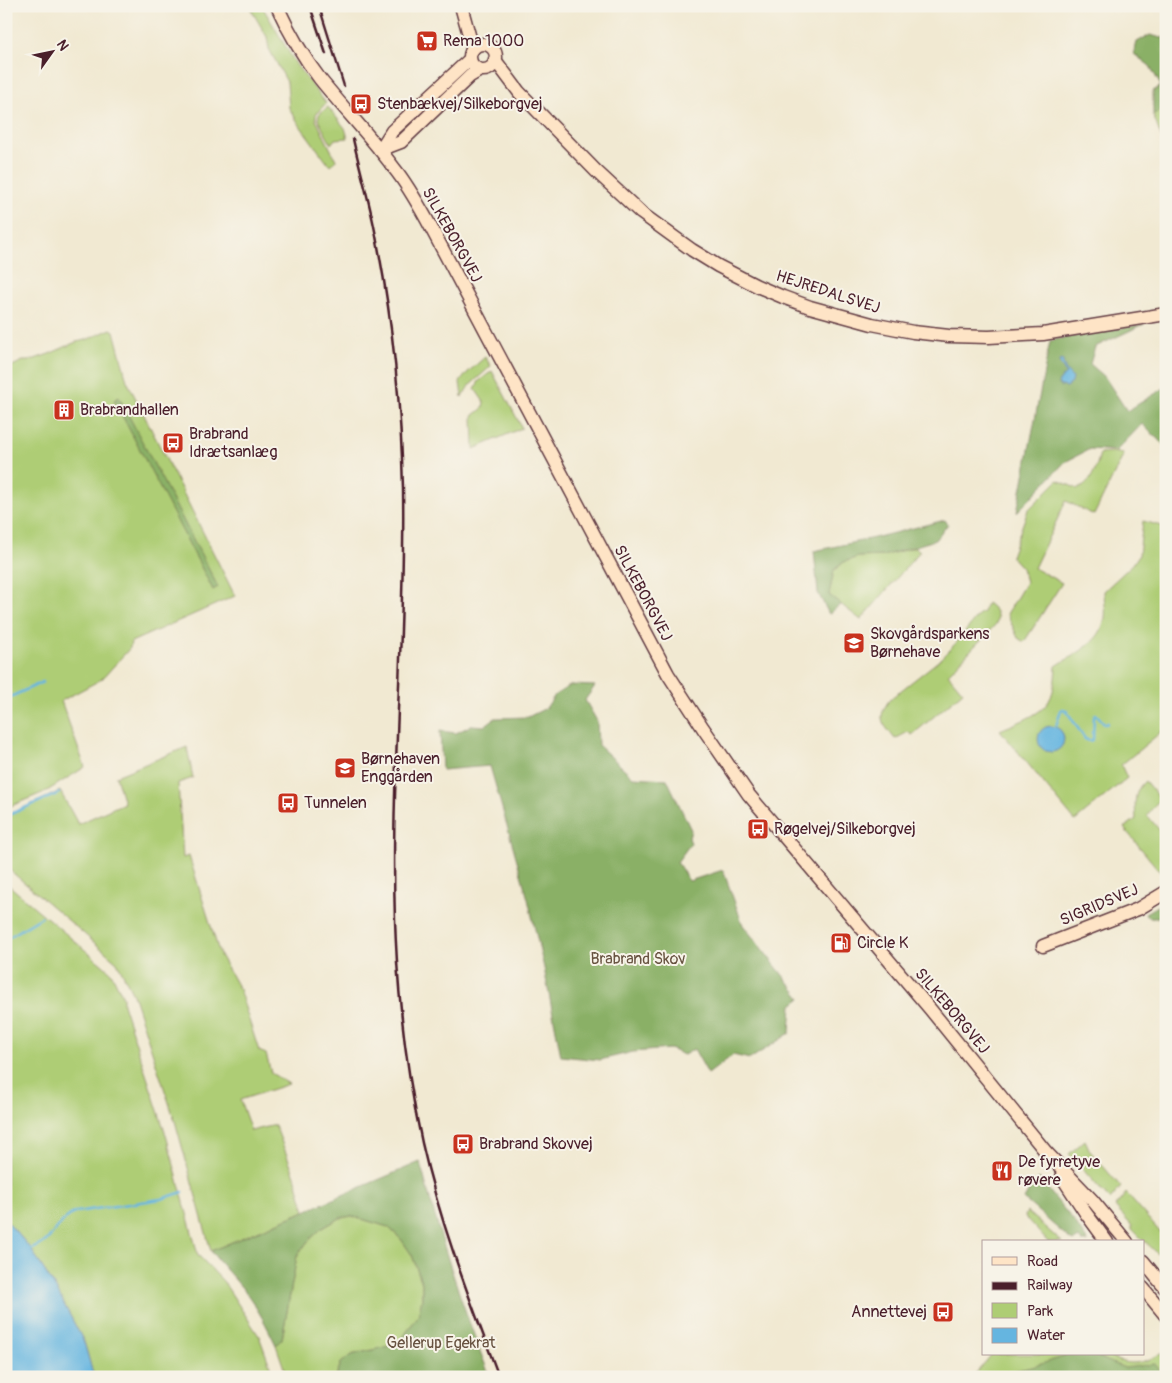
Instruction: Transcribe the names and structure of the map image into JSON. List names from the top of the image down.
{
  "streets": {
    "main road": ["SILKEBORGVEJ", "HEJREDALSVEJ", "SIGRIDSVEJ"]
  },
  "parks": ["Brabrand Skov", "Gellerup Egekrat"],
  "places": {
    "supermarket": ["Rema 1000"],
    "bus stop": [
      "Stenbækvej/Silkeborgvej",
      "Brabrand Idrætsanlæg",
      "Tunnelen",
      "Røgelvej/Silkeborgvej",
      "Brabrand Skovvej",
      "Annettevej"
    ],
    "building": ["Brabrandhallen"],
    "school or university": ["Skovgårdsparkens Børnehave", "Børnehaven Enggården"],
    "fuel station": ["Circle K"],
    "restaurant": ["De fyrretyve røvere"]
  },
  "legend": [
    "Road",
    "Railway",
    "Park",
    "Water"
  ],
  "north": "top right"
}
